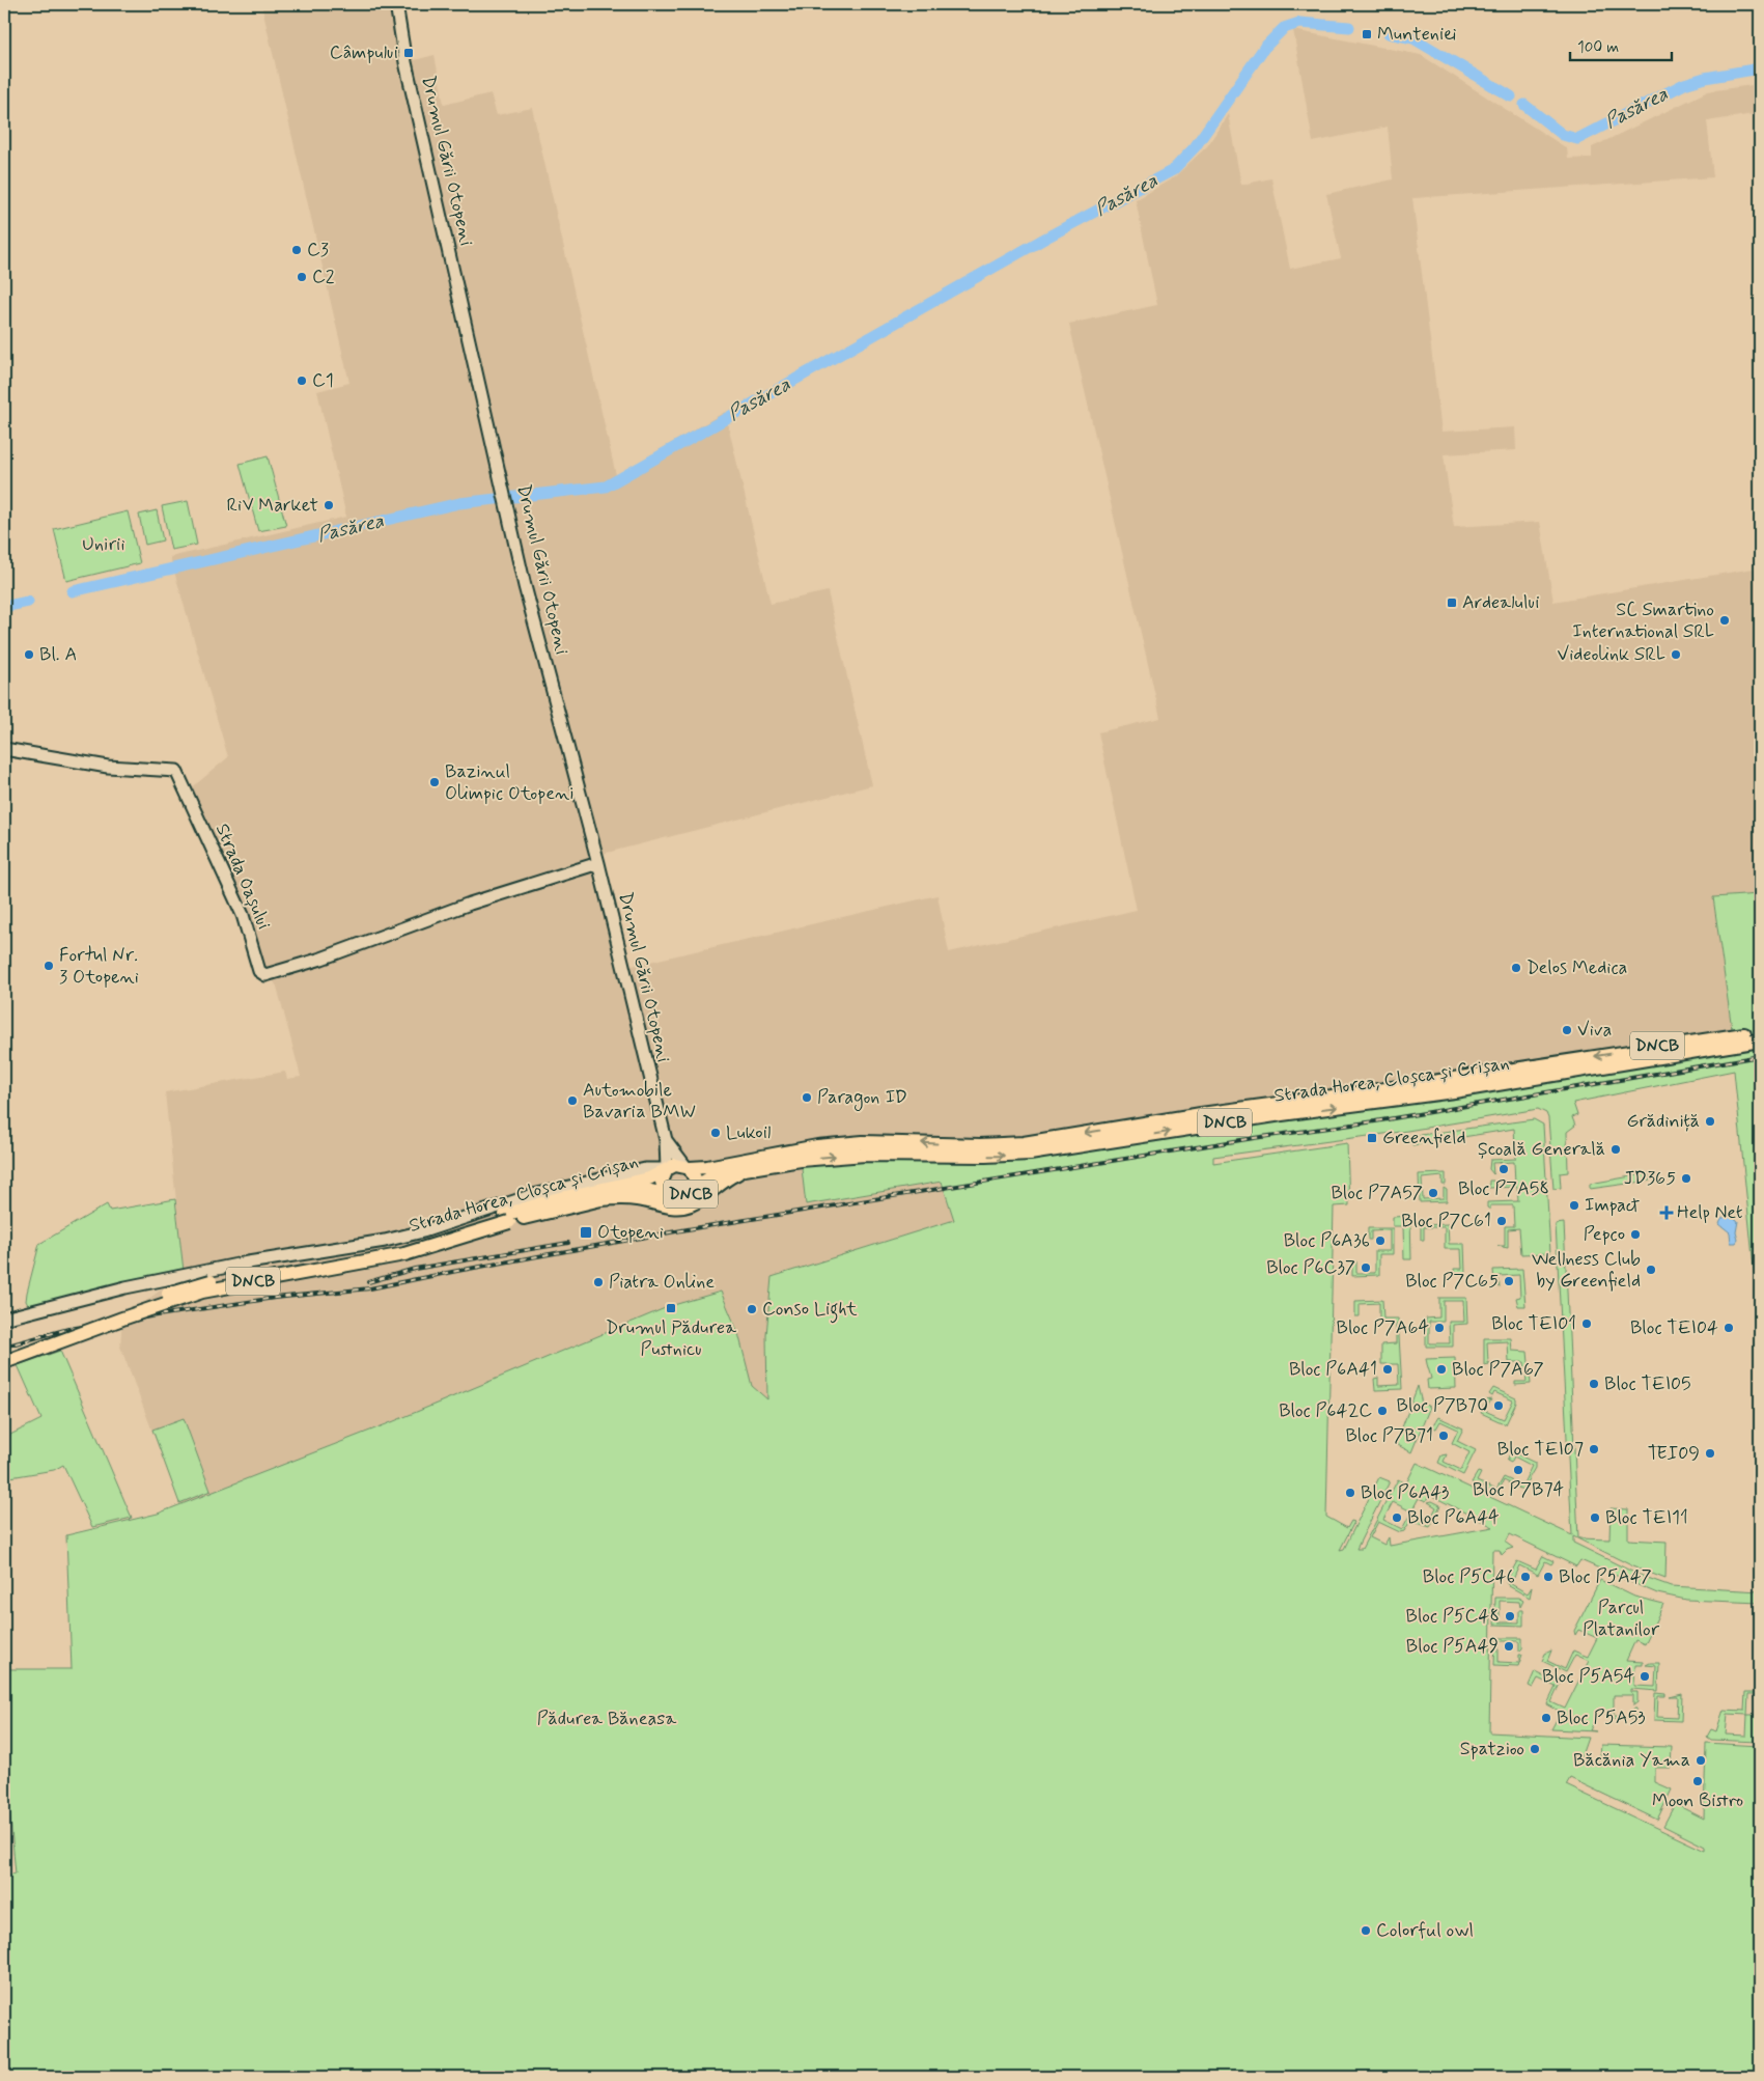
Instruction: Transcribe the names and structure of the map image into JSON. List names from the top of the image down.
{
  "streets": {
    "main road": ["DNCB", "Strada Horea, Cloșca și Crișan"],
    "street": ["Drumul Gării Otopeni", "Strada Oașului"]
  },
  "crossings": [
    ["Drumul Gării Otopeni", "Strada Oașului"],
    ["Drumul Gării Otopeni", "DNCB"],
    ["Drumul Gării Otopeni", "Strada Horea, Cloșca și Crișan"],
    ["DNCB", "Strada Horea, Cloșca și Crișan"]
  ],
  "water": ["Pasărea"],
  "parks": ["Unirii", "Parcul Platanilor", "Pădurea Băneasa"],
  "places": {
    "transit": [
      "Munteniei",
      "Câmpului",
      "Ardealului",
      "Greenfield",
      "Otopeni",
      "Drumul Pădurea Pustnicu"
    ],
    "other": [
      "C3",
      "C2",
      "C1",
      "RiV Market",
      "SC Smartino International SRL",
      "Bl. A",
      "Videolink SRL",
      "Bazinul Olimpic Otopeni",
      "Fortul Nr. 3 Otopeni",
      "Delos Medica",
      "Viva",
      "Paragon ID",
      "Automobile Bavaria BMW",
      "Grădiniță",
      "Lukoil",
      "Școală Generală",
      "Bloc P7A58",
      "JD365",
      "Bloc P7A57",
      "Impact",
      "Bloc P7C61",
      "Pepco",
      "Bloc P6A36",
      "Bloc P6C37",
      "Wellness Club by Greenfield",
      "Bloc P7C65",
      "Piatra Online",
      "Conso Light",
      "Bloc TEI01",
      "Bloc P7A64",
      "Bloc TEI04",
      "Bloc P6A41",
      "Bloc P7A67",
      "Bloc TEI05",
      "Bloc P7B70",
      "Bloc P642C",
      "Bloc P7B71",
      "Bloc TEI07",
      "TEI09",
      "Bloc P7B74",
      "Bloc P6A43",
      "Bloc P6A44",
      "Bloc TEI11",
      "Bloc P5C46",
      "Bloc P5A47",
      "Bloc P5C48",
      "Bloc P5A49",
      "Bloc P5A54",
      "Bloc P5A53",
      "Spatzioo",
      "Băcănia Yama",
      "Moon Bistro",
      "Colorful owl"
    ],
    "health": ["Help Net"]
  },
  "scale_bar": "100 m"
}
